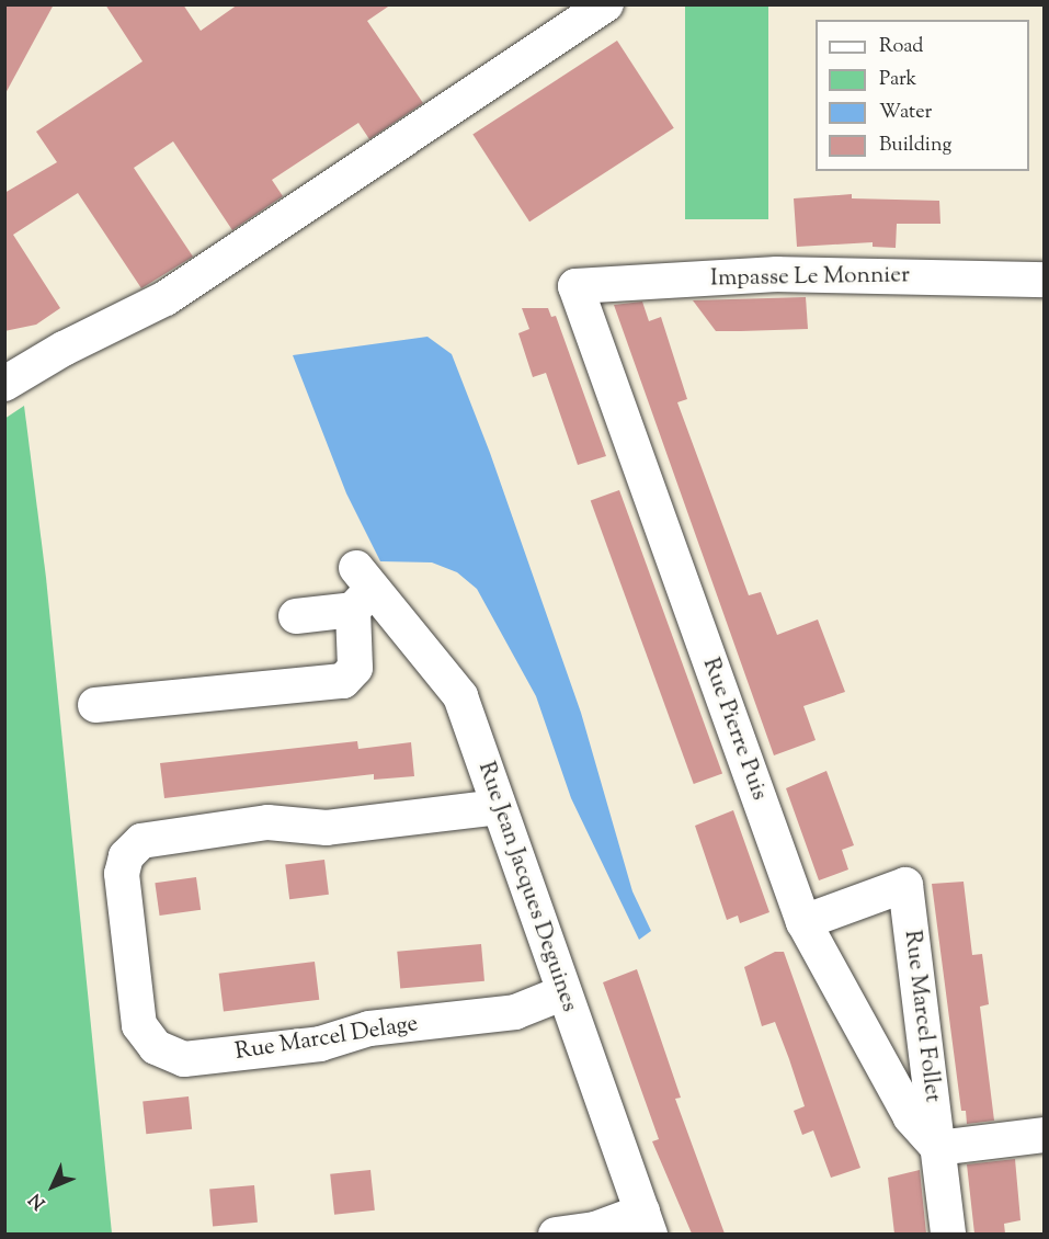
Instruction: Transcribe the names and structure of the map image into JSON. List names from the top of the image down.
{
  "streets": {
    "street": [
      "Impasse Le Monnier",
      "Rue Pierre Puis",
      "Rue Jean Jacques Deguines",
      "Rue Marcel Follet",
      "Rue Marcel Delage"
    ]
  },
  "crossings": [
    ["Impasse Le Monnier", "Rue Pierre Puis"],
    ["Rue Pierre Puis", "Rue Marcel Follet"],
    ["Rue Jean Jacques Deguines", "Rue Marcel Delage"]
  ],
  "legend": [
    "Road",
    "Park",
    "Water",
    "Building"
  ],
  "north": "bottom left"
}
